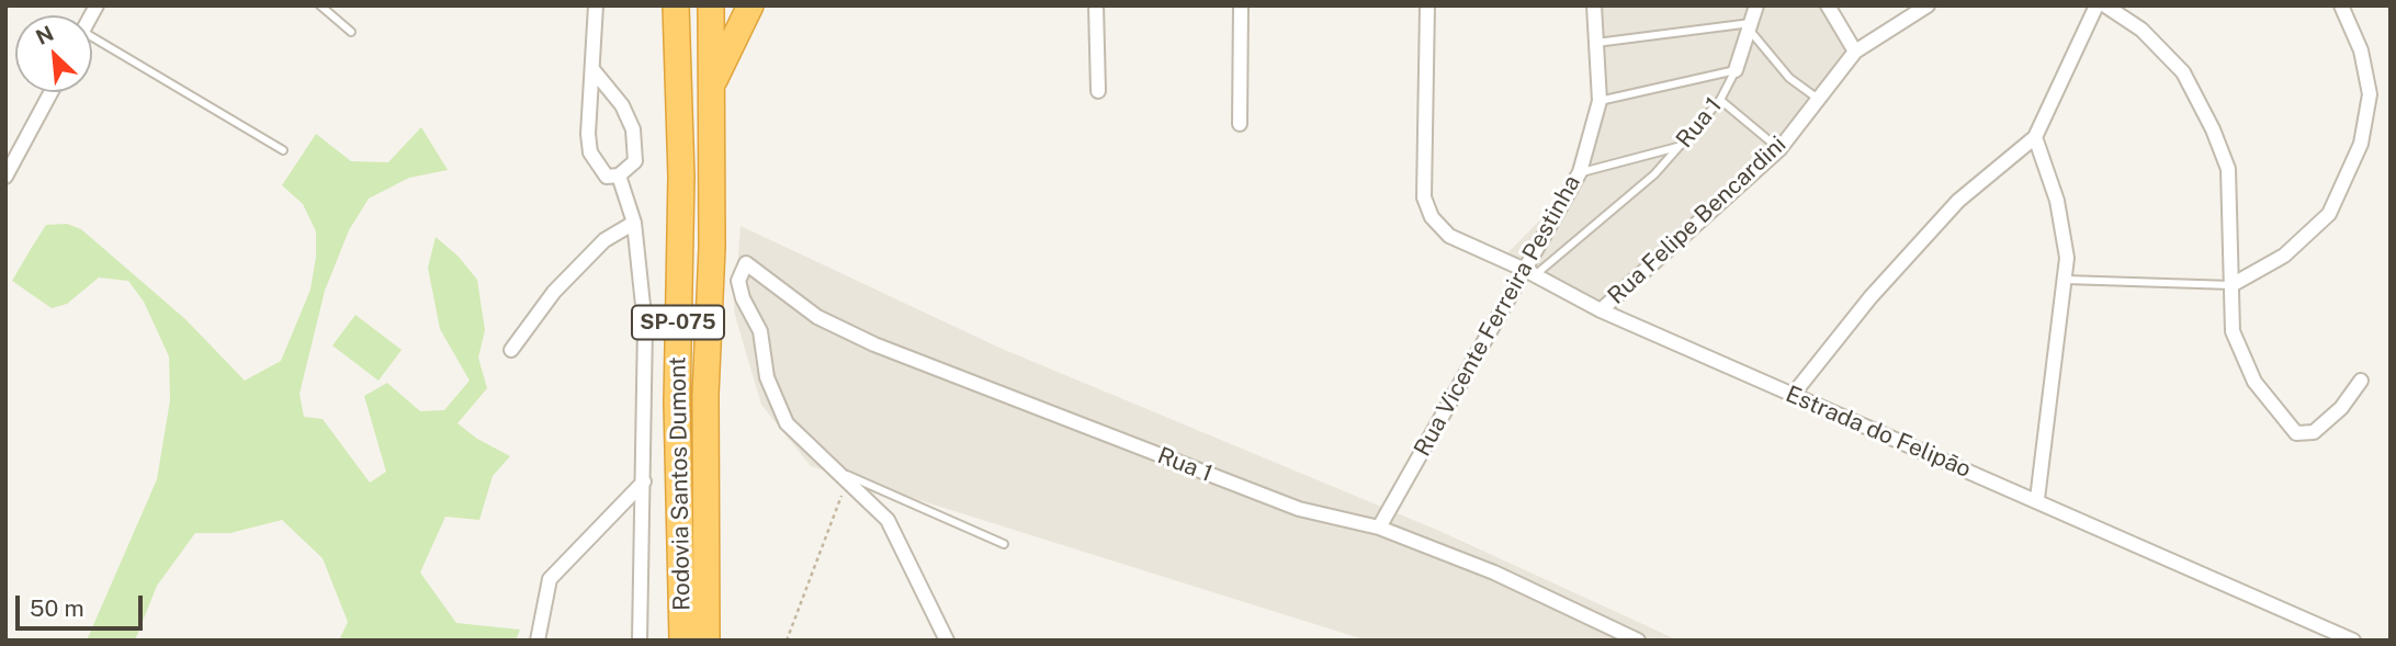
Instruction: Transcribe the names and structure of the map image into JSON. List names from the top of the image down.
{
  "streets": {
    "highway": ["SP-075", "Rodovia Santos Dumont"],
    "street": [
      "Rua 1",
      "Rua Felipe Bencardini",
      "Rua Vicente Ferreira Pestinha",
      "Estrada do Felipão"
    ]
  },
  "crossings": [
    ["Rua 1", "Rua Vicente Ferreira Pestinha"],
    ["Rua 1", "Estrada do Felipão"],
    ["Rua Felipe Bencardini", "Estrada do Felipão"],
    ["Rua Vicente Ferreira Pestinha", "Estrada do Felipão"]
  ],
  "scale_bar": "50 m",
  "north": "top left"
}
